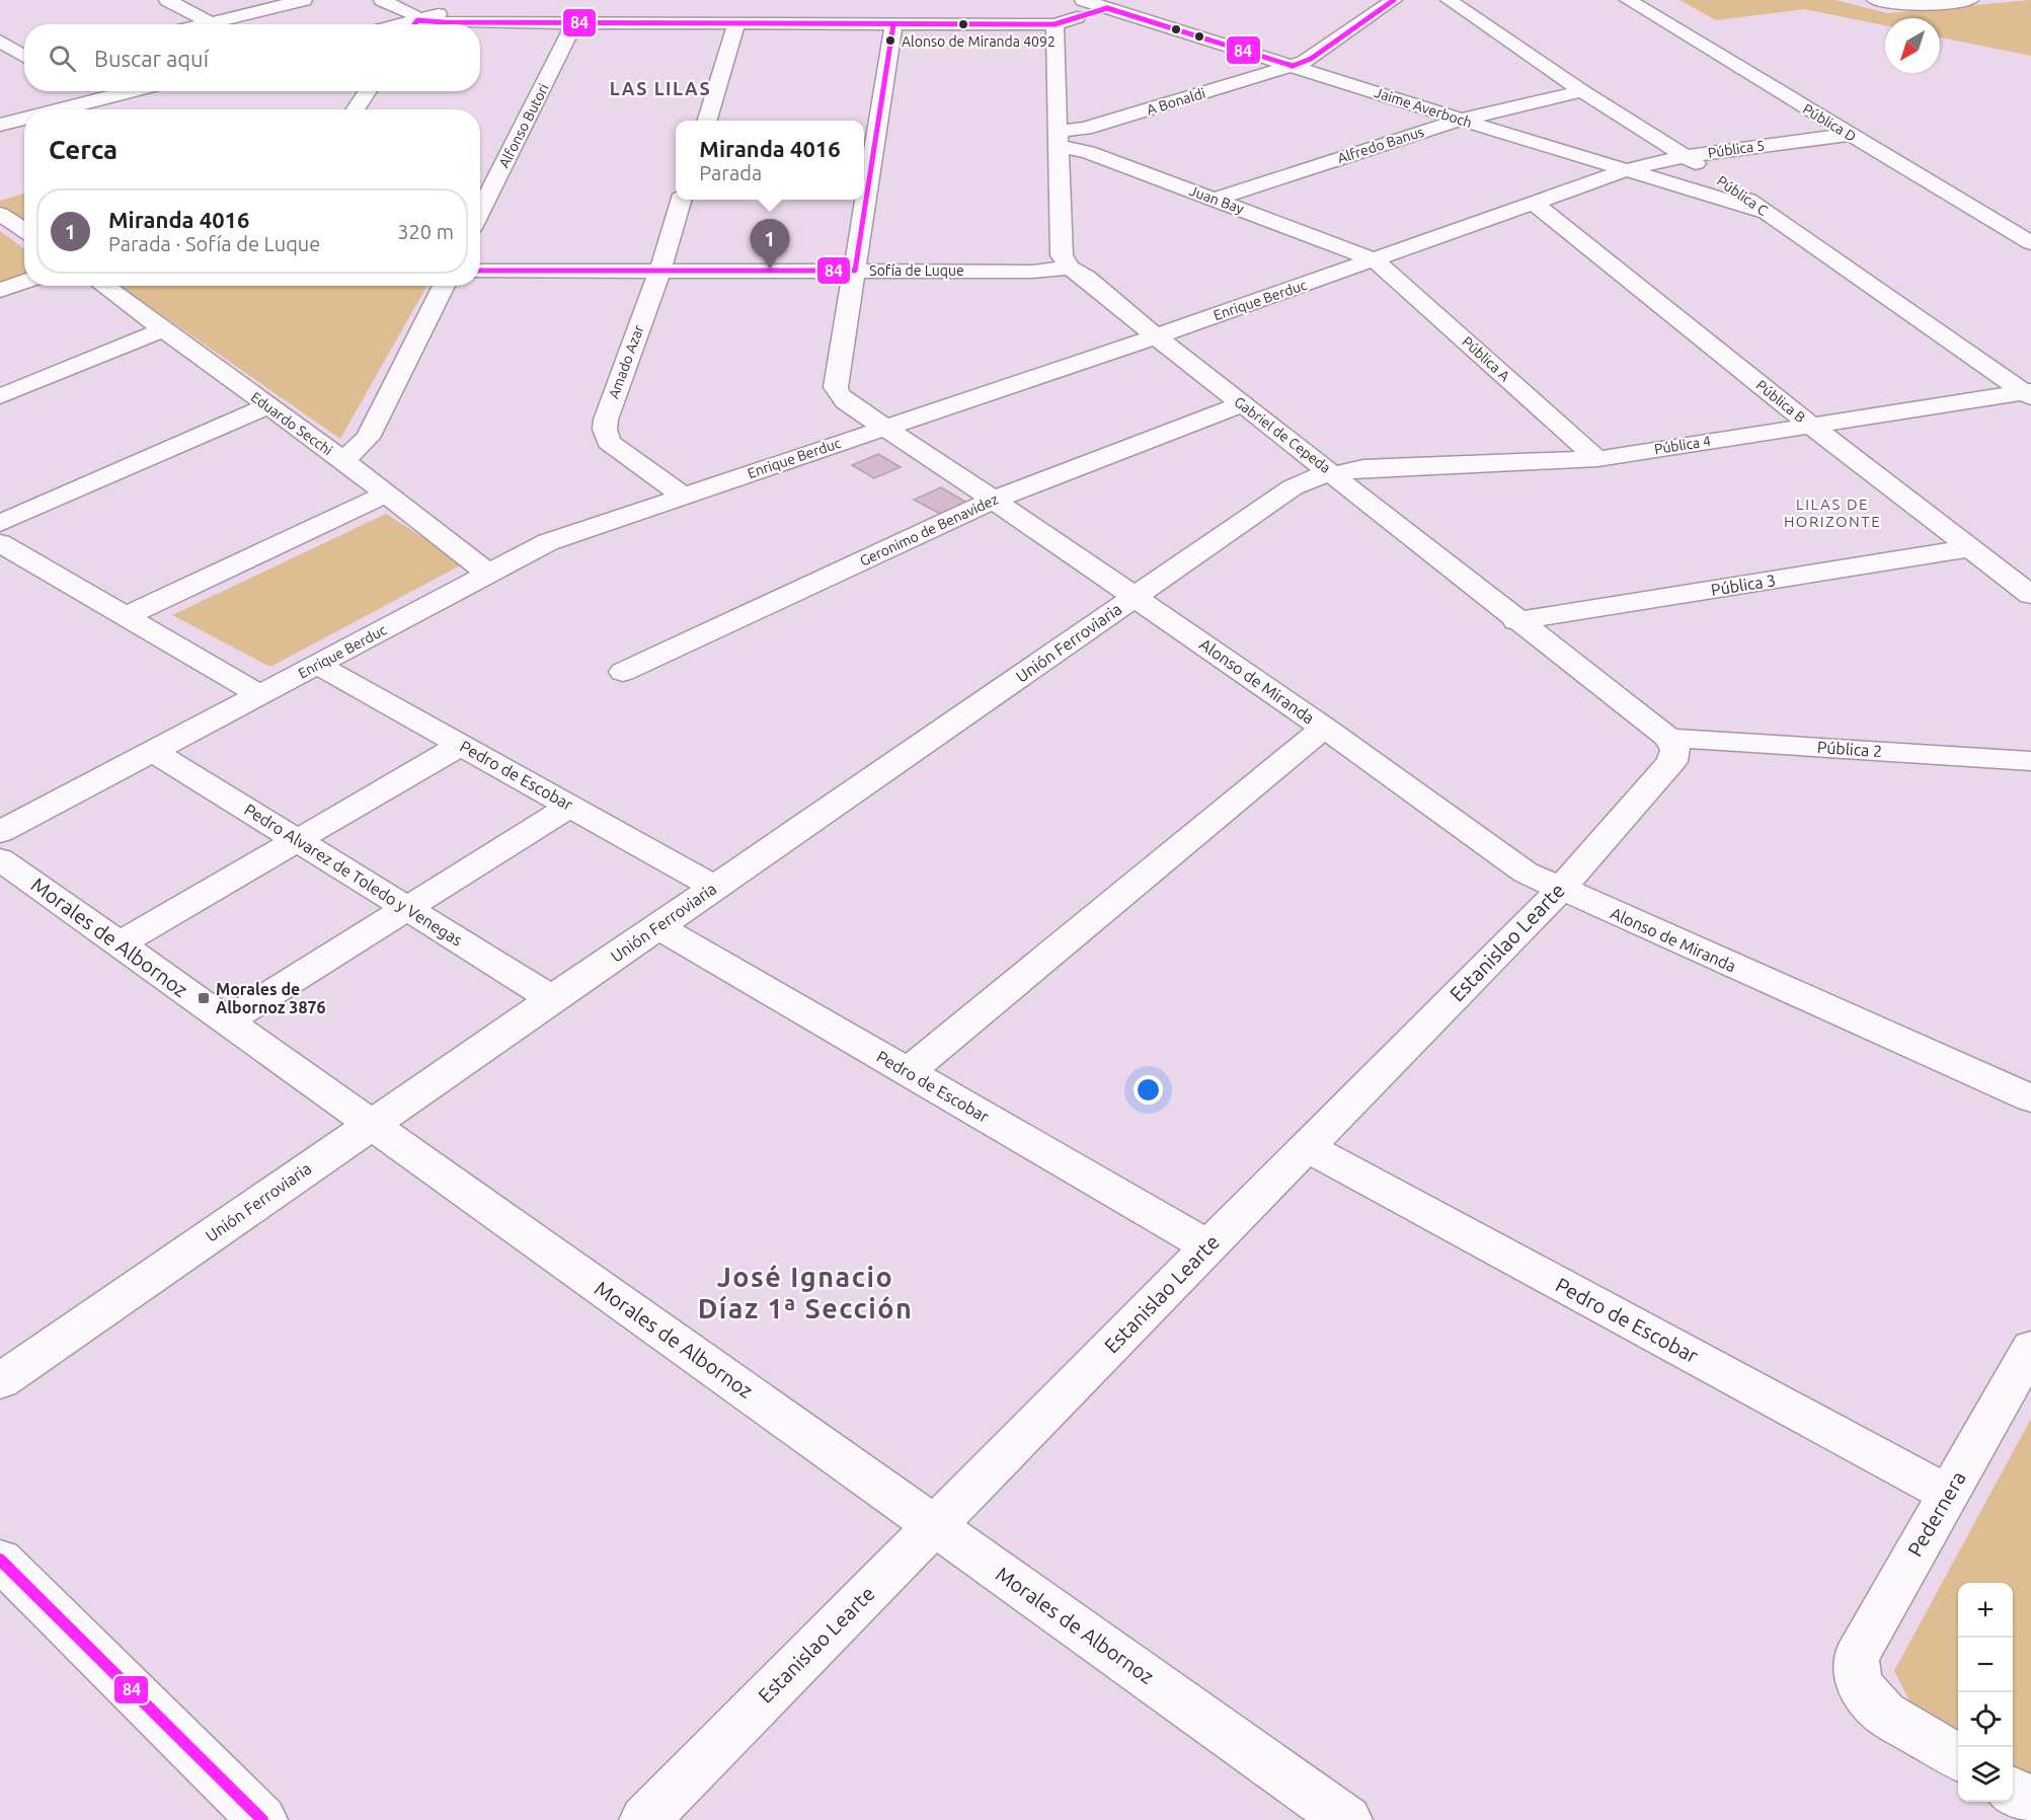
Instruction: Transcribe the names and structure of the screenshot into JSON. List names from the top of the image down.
{
  "streets": {
    "street": [
      "A Bonaldi",
      "Jaime Averboch",
      "Pública D",
      "Alfonso Butori",
      "Alfredo Banus",
      "Pública 5",
      "Pública C",
      "Juan Bay",
      "Sofía de Luque",
      "Enrique Berduc",
      "Pública A",
      "Amado Azar",
      "Pública B",
      "Eduardo Secchi",
      "Gabriel de Cepeda",
      "Pública 4",
      "Geronimo de Benavidez",
      "Pública 3",
      "Unión Ferroviaria",
      "Alonso de Miranda",
      "Pública 2",
      "Pedro de Escobar",
      "Pedro Alvarez de Toledo y Venegas",
      "Morales de Albornoz",
      "Estanislao Learte",
      "Pedernera"
    ]
  },
  "crossings": [
    ["A Bonaldi", "Jaime Averboch"],
    ["A Bonaldi", "Juan Bay"],
    ["Jaime Averboch", "Alfredo Banus"],
    ["Jaime Averboch", "Pública 5"],
    ["Jaime Averboch", "Pública C"],
    ["Jaime Averboch", "Enrique Berduc"],
    ["Pública D", "Pública 5"],
    ["Alfredo Banus", "Pública C"],
    ["Alfredo Banus", "Juan Bay"],
    ["Pública 5", "Pública C"],
    ["Pública 5", "Enrique Berduc"],
    ["Pública C", "Pública 4"],
    ["Juan Bay", "Enrique Berduc"],
    ["Juan Bay", "Pública A"],
    ["Sofía de Luque", "Amado Azar"],
    ["Sofía de Luque", "Gabriel de Cepeda"],
    ["Sofía de Luque", "Alonso de Miranda"],
    ["Enrique Berduc", "Pública A"],
    ["Enrique Berduc", "Amado Azar"],
    ["Enrique Berduc", "Pública B"],
    ["Enrique Berduc", "Eduardo Secchi"],
    ["Enrique Berduc", "Gabriel de Cepeda"],
    ["Enrique Berduc", "Alonso de Miranda"],
    ["Enrique Berduc", "Pedro de Escobar"],
    ["Enrique Berduc", "Pedro Alvarez de Toledo y Venegas"],
    ["Pública A", "Pública 4"],
    ["Pública B", "Pública 4"],
    ["Pública B", "Pública 3"],
    ["Gabriel de Cepeda", "Pública 4"],
    ["Gabriel de Cepeda", "Geronimo de Benavidez"],
    ["Gabriel de Cepeda", "Pública 3"],
    ["Gabriel de Cepeda", "Unión Ferroviaria"],
    ["Gabriel de Cepeda", "Pública 2"],
    ["Gabriel de Cepeda", "Estanislao Learte"],
    ["Pública 4", "Unión Ferroviaria"],
    ["Geronimo de Benavidez", "Alonso de Miranda"],
    ["Unión Ferroviaria", "Alonso de Miranda"],
    ["Unión Ferroviaria", "Pedro de Escobar"],
    ["Unión Ferroviaria", "Pedro Alvarez de Toledo y Venegas"],
    ["Unión Ferroviaria", "Morales de Albornoz"],
    ["Alonso de Miranda", "Estanislao Learte"],
    ["Pública 2", "Estanislao Learte"],
    ["Pedro de Escobar", "Estanislao Learte"],
    ["Pedro de Escobar", "Pedernera"],
    ["Morales de Albornoz", "Estanislao Learte"]
  ],
  "districts": ["LAS LILAS", "LILAS DE HORIZONTE", "José Ignacio Díaz 1ª Sección"],
  "places": {
    "other": ["Alonso de Miranda 4092"],
    "transit": ["Morales de Albornoz 3876"]
  },
  "lines": ["transit line 84"],
  "north": "bottom left",
  "page": {
    "search": "Buscar aquí",
    "heading": "Cerca",
    "popup": ["Miranda 4016", "Parada"],
    "list": [
      {
        "mark": "1",
        "name": "Miranda 4016",
        "note": "Parada · Sofía de Luque",
        "value": "320 m"
      }
    ],
    "pins": "1",
    "map_buttons": ["+", "−"]
  }
}
